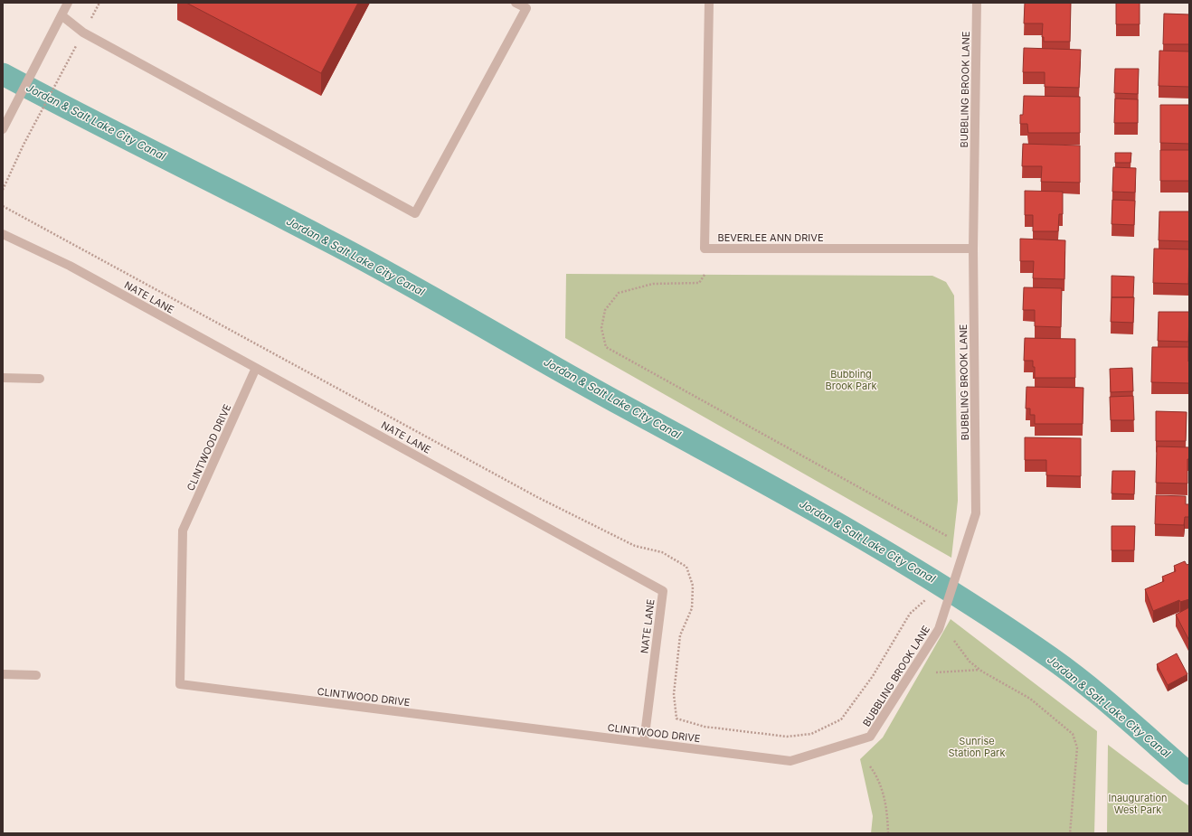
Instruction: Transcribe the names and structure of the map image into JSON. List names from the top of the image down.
{
  "streets": {
    "street": [
      "BUBBLING BROOK LANE",
      "BEVERLEE ANN DRIVE",
      "NATE LANE",
      "CLINTWOOD DRIVE"
    ]
  },
  "crossings": [
    ["BUBBLING BROOK LANE", "BEVERLEE ANN DRIVE"],
    ["BUBBLING BROOK LANE", "CLINTWOOD DRIVE"],
    ["NATE LANE", "CLINTWOOD DRIVE"]
  ],
  "water": ["Jordan & Salt Lake City Canal"],
  "parks": ["Bubbling Brook Park", "Sunrise Station Park", "Inauguration West Park"]
}
